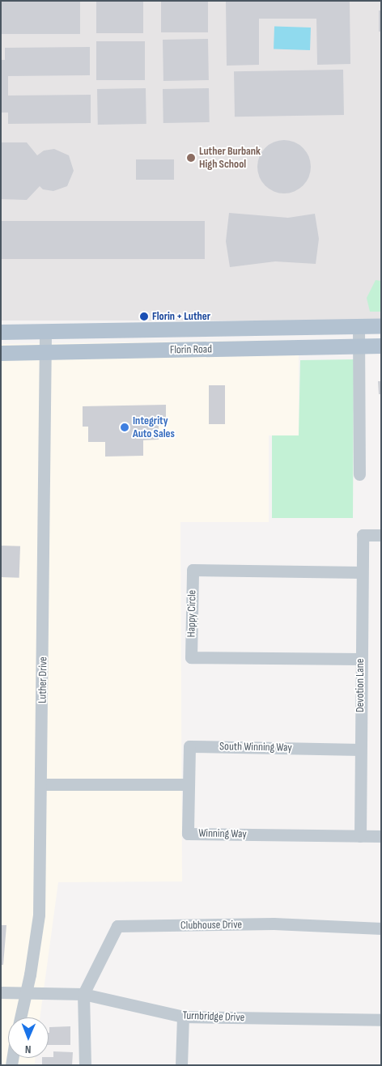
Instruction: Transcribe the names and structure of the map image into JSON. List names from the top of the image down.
{
  "streets": {
    "main road": ["Florin Road"],
    "street": [
      "Happy Circle",
      "Luther Drive",
      "Devotion Lane",
      "South Winning Way",
      "Winning Way",
      "Clubhouse Drive",
      "Turnbridge Drive"
    ]
  },
  "crossings": [
    ["Florin Road", "Luther Drive"],
    ["Happy Circle", "Devotion Lane"],
    ["Luther Drive", "Turnbridge Drive"],
    ["Devotion Lane", "South Winning Way"],
    ["Devotion Lane", "Winning Way"],
    ["South Winning Way", "Winning Way"],
    ["Clubhouse Drive", "Turnbridge Drive"]
  ],
  "places": ["Luther Burbank High School", "Florin + Luther", "Integrity Auto Sales"],
  "north": "bottom"
}
